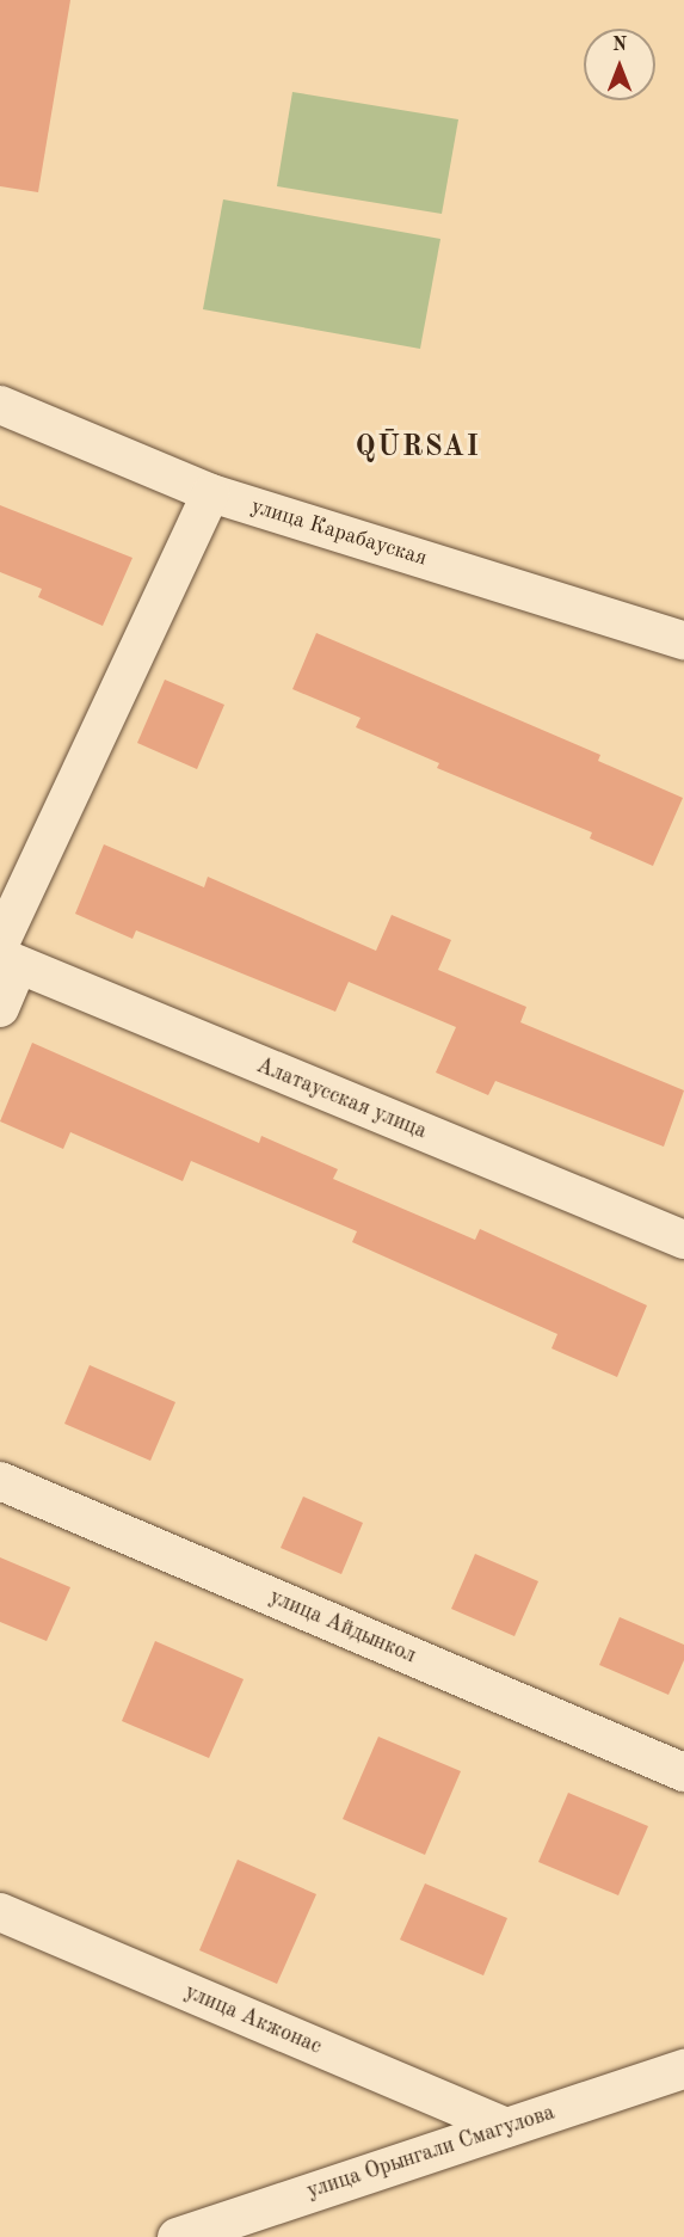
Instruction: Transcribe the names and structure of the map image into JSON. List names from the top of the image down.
{
  "streets": {
    "main road": ["улица Орынгали Смагулова"],
    "street": [
      "улица Карабауская",
      "Алатаусская улица",
      "улица Айдынкол",
      "улица Акжонас"
    ]
  },
  "crossings": [
    ["улица Акжонас", "улица Орынгали Смагулова"]
  ],
  "districts": ["QŪRSAI"],
  "north": "top"
}
